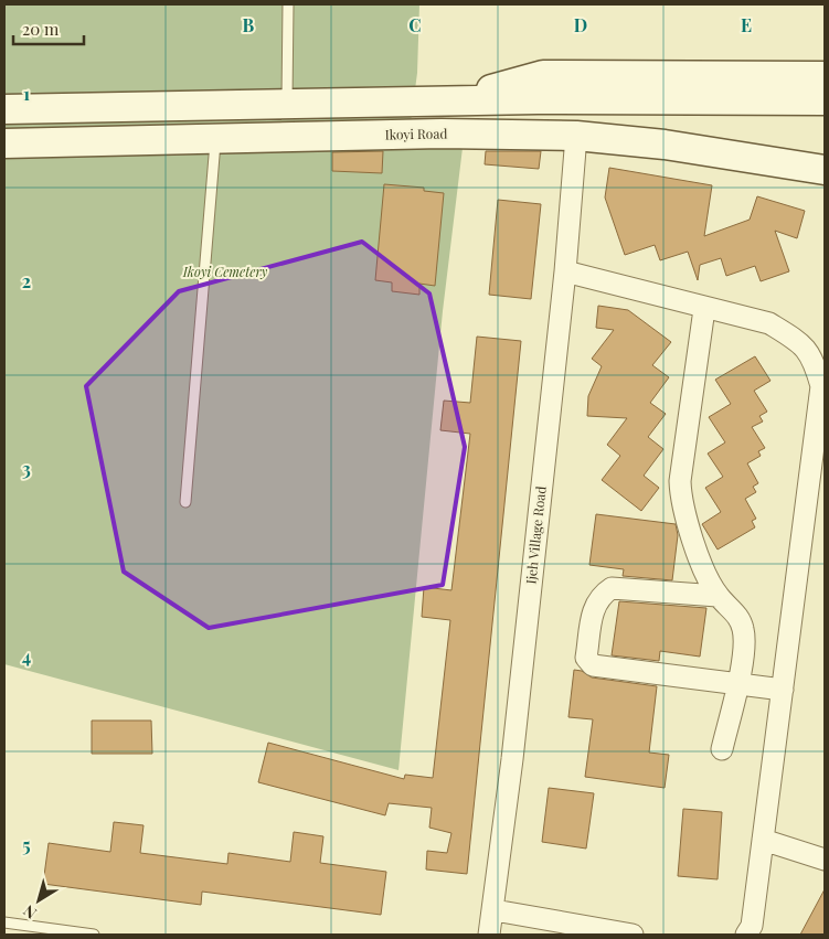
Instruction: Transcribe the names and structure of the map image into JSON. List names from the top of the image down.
{
  "streets": {
    "main road": ["Ikoyi Road"],
    "street": ["Ijeh Village Road"]
  },
  "crossings": [
    ["Ikoyi Road", "Ijeh Village Road"]
  ],
  "parks": ["Ikoyi Cemetery"],
  "scale_bar": "20 m",
  "north": "bottom left",
  "grid": {
    "columns": [
      "B",
      "C",
      "D",
      "E"
    ],
    "rows": [
      "1",
      "2",
      "3",
      "4",
      "5"
    ]
  }
}
